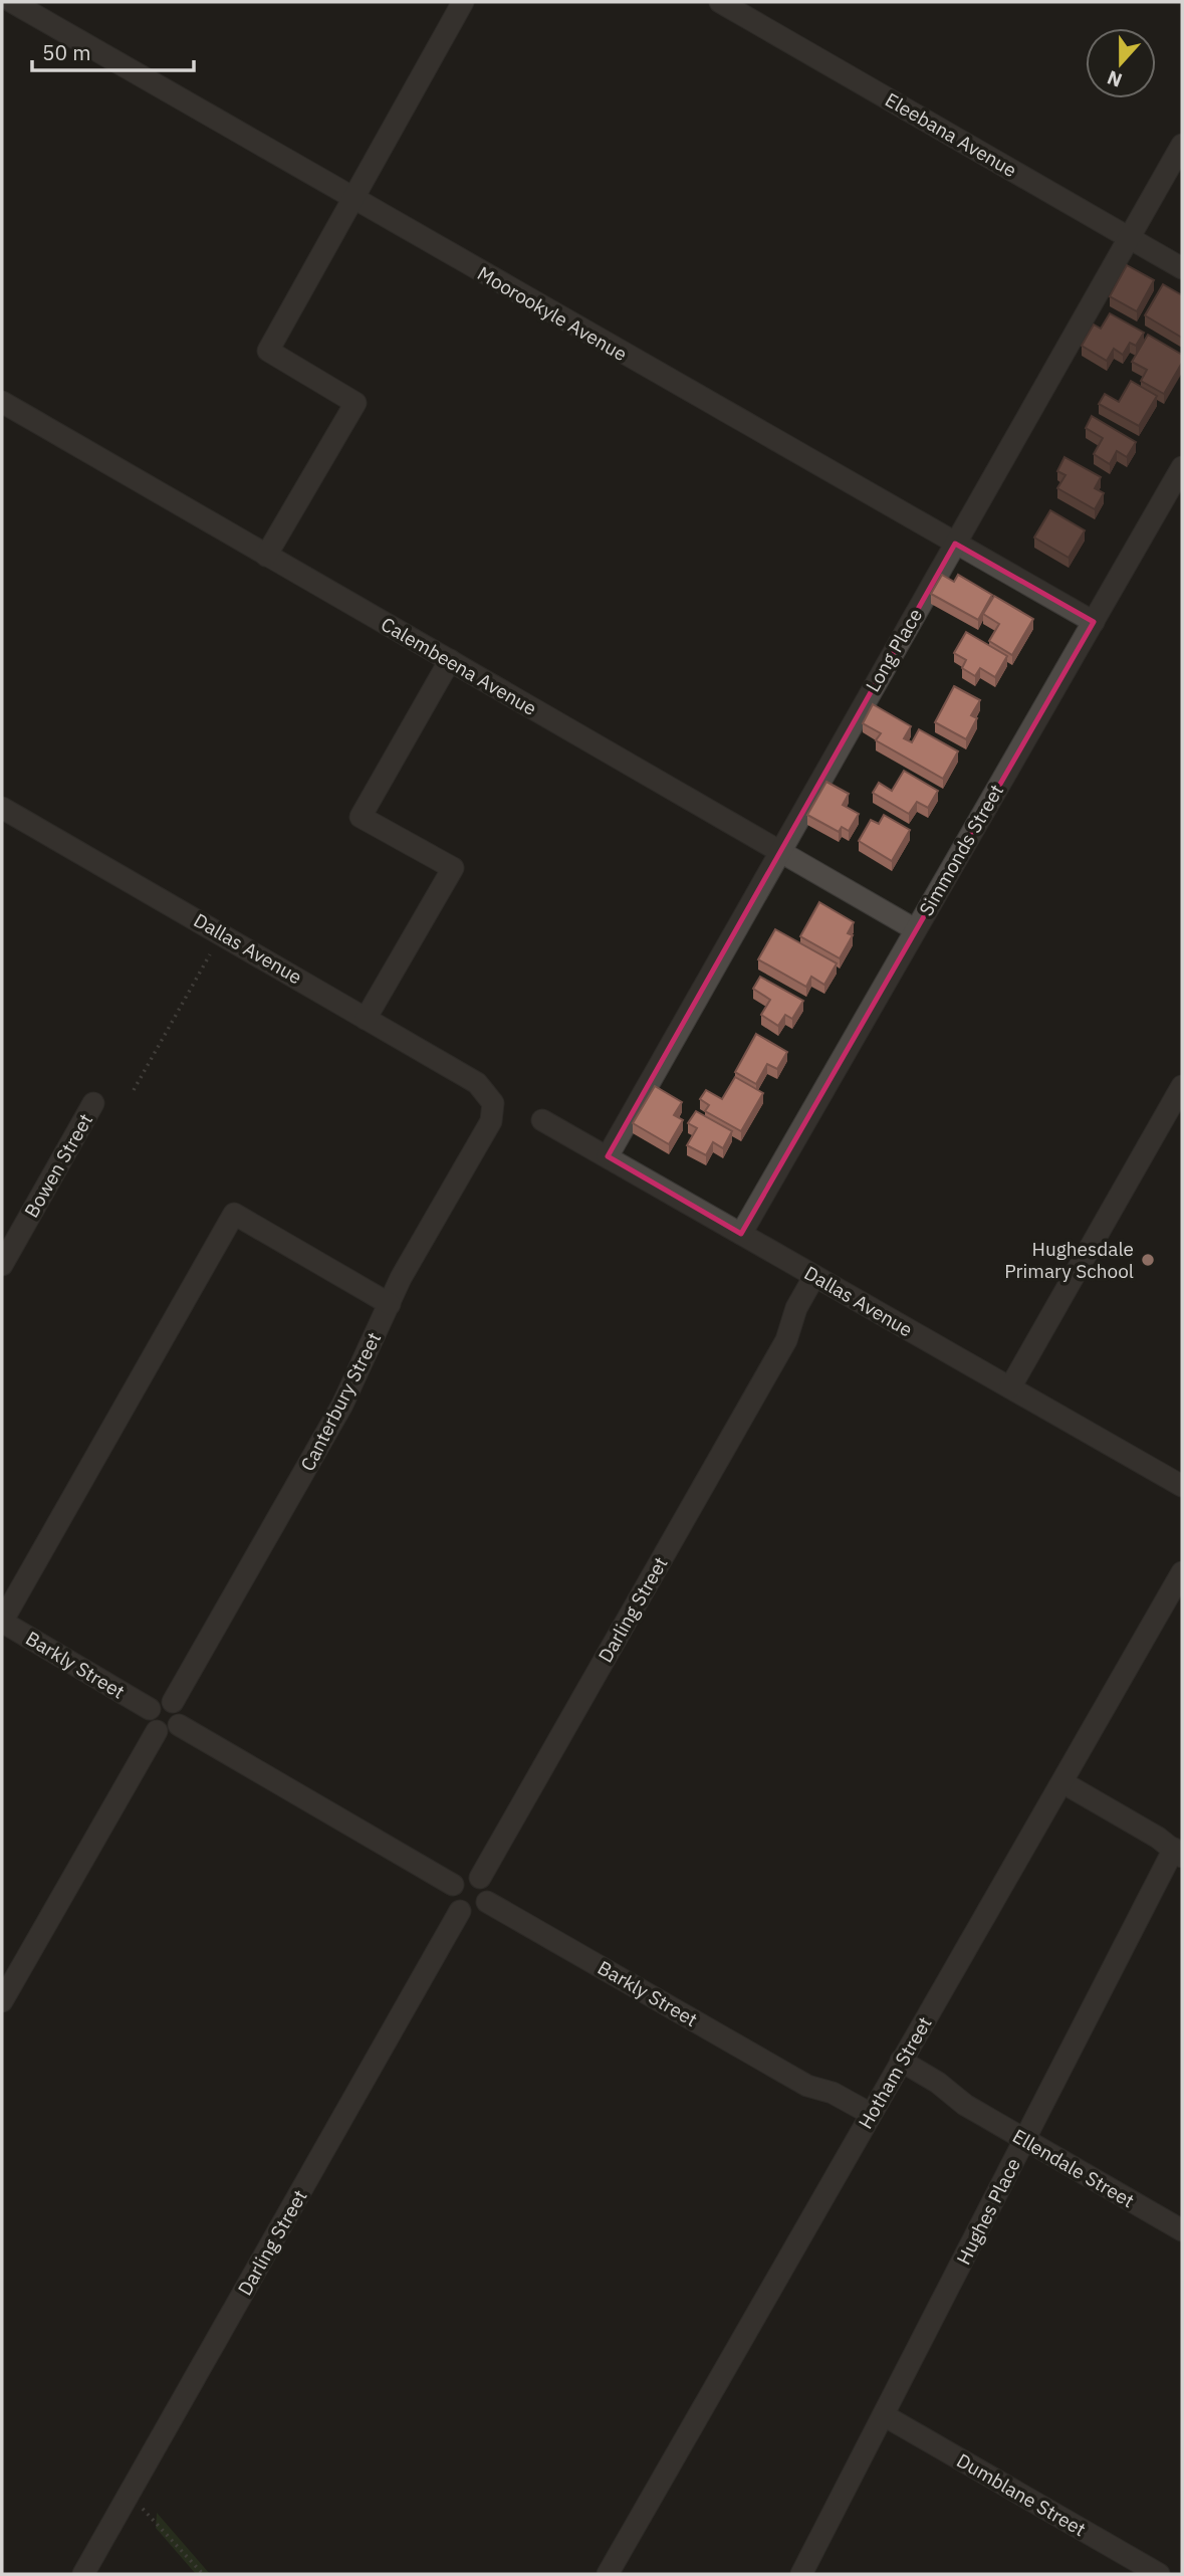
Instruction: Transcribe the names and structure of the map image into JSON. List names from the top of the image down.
{
  "streets": {
    "street": [
      "Eleebana Avenue",
      "Moorookyle Avenue",
      "Long Place",
      "Calembeena Avenue",
      "Simmonds Street",
      "Dallas Avenue",
      "Bowen Street",
      "Canterbury Street",
      "Darling Street",
      "Barkly Street",
      "Hotham Street",
      "Ellendale Street",
      "Hughes Place",
      "Dumblane Street"
    ]
  },
  "crossings": [
    ["Eleebana Avenue", "Long Place"],
    ["Moorookyle Avenue", "Long Place"],
    ["Moorookyle Avenue", "Simmonds Street"],
    ["Long Place", "Calembeena Avenue"],
    ["Long Place", "Dallas Avenue"],
    ["Calembeena Avenue", "Simmonds Street"],
    ["Simmonds Street", "Dallas Avenue"],
    ["Dallas Avenue", "Canterbury Street"],
    ["Dallas Avenue", "Darling Street"],
    ["Canterbury Street", "Barkly Street"],
    ["Darling Street", "Barkly Street"],
    ["Barkly Street", "Hotham Street"],
    ["Hotham Street", "Ellendale Street"],
    ["Ellendale Street", "Hughes Place"],
    ["Hughes Place", "Dumblane Street"]
  ],
  "places": ["Hughesdale Primary School"],
  "scale_bar": "50 m",
  "north": "bottom"
}
